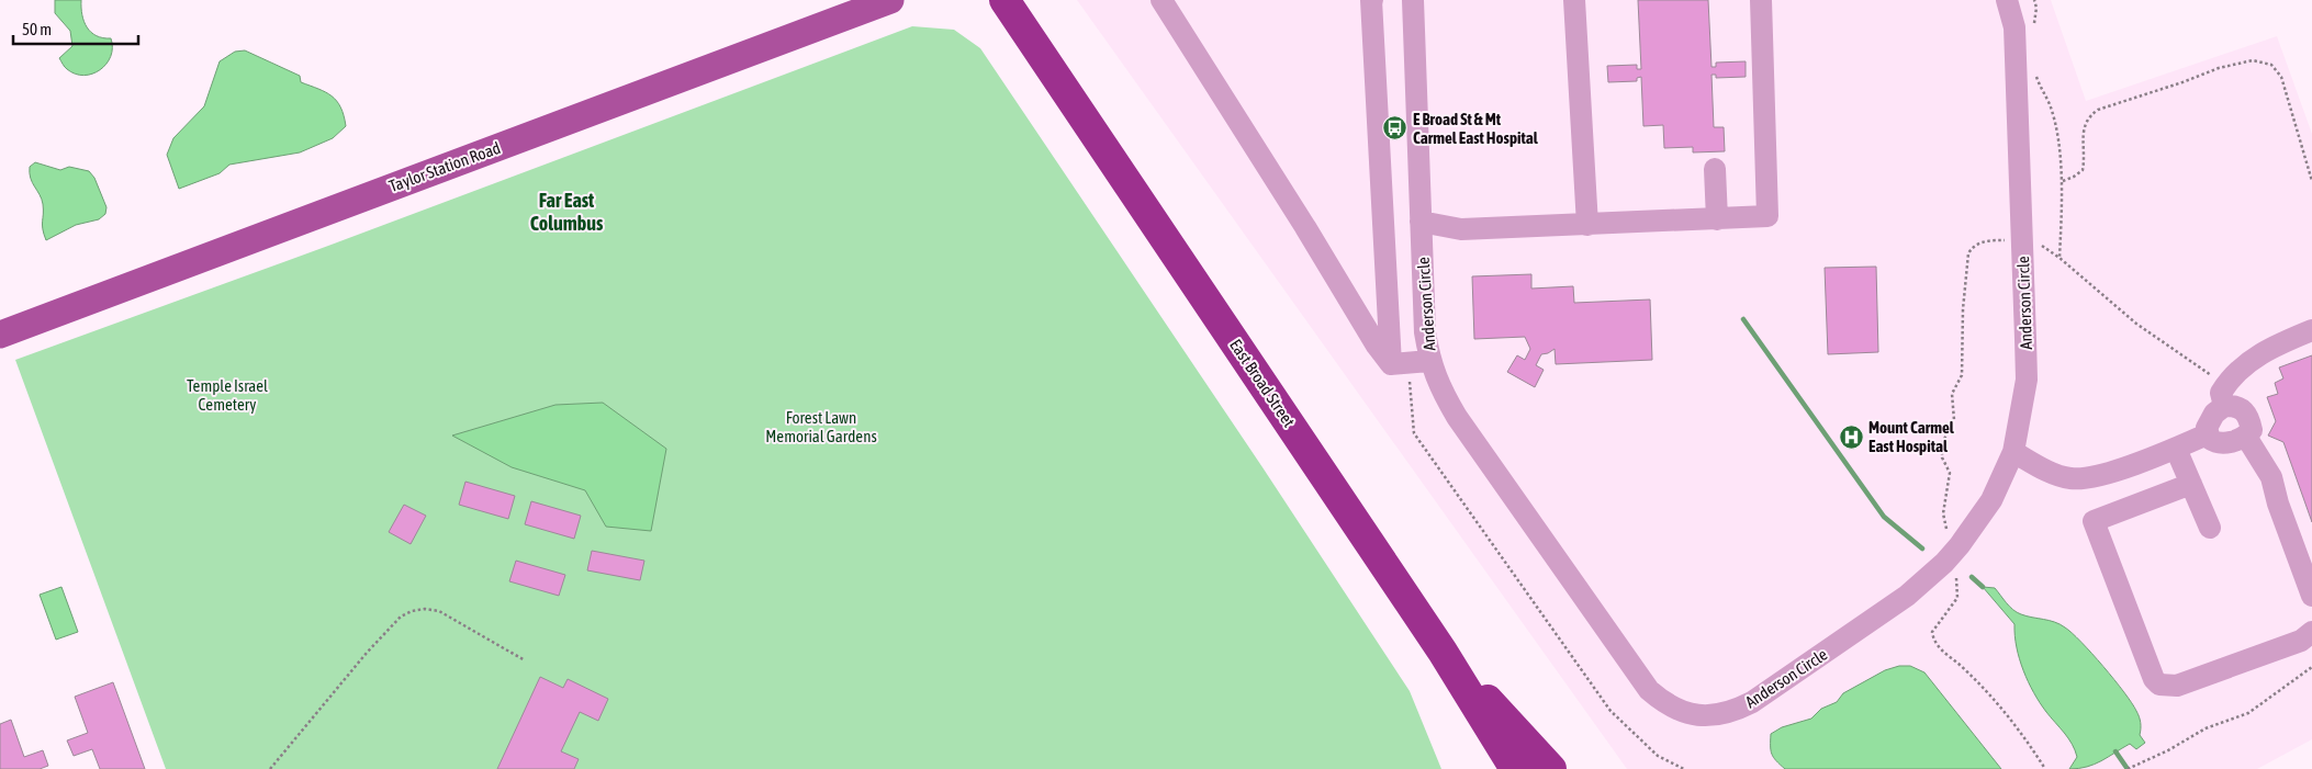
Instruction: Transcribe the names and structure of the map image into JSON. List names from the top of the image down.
{
  "streets": {
    "highway": ["East Broad Street"],
    "main road": ["Taylor Station Road"],
    "street": ["Anderson Circle"]
  },
  "districts": ["Far East Columbus"],
  "parks": ["Temple Israel Cemetery", "Forest Lawn Memorial Gardens"],
  "places": {
    "bus stop": ["E Broad St & Mt Carmel East Hospital"],
    "hospital": ["Mount Carmel East Hospital"]
  },
  "scale_bar": "50 m"
}
